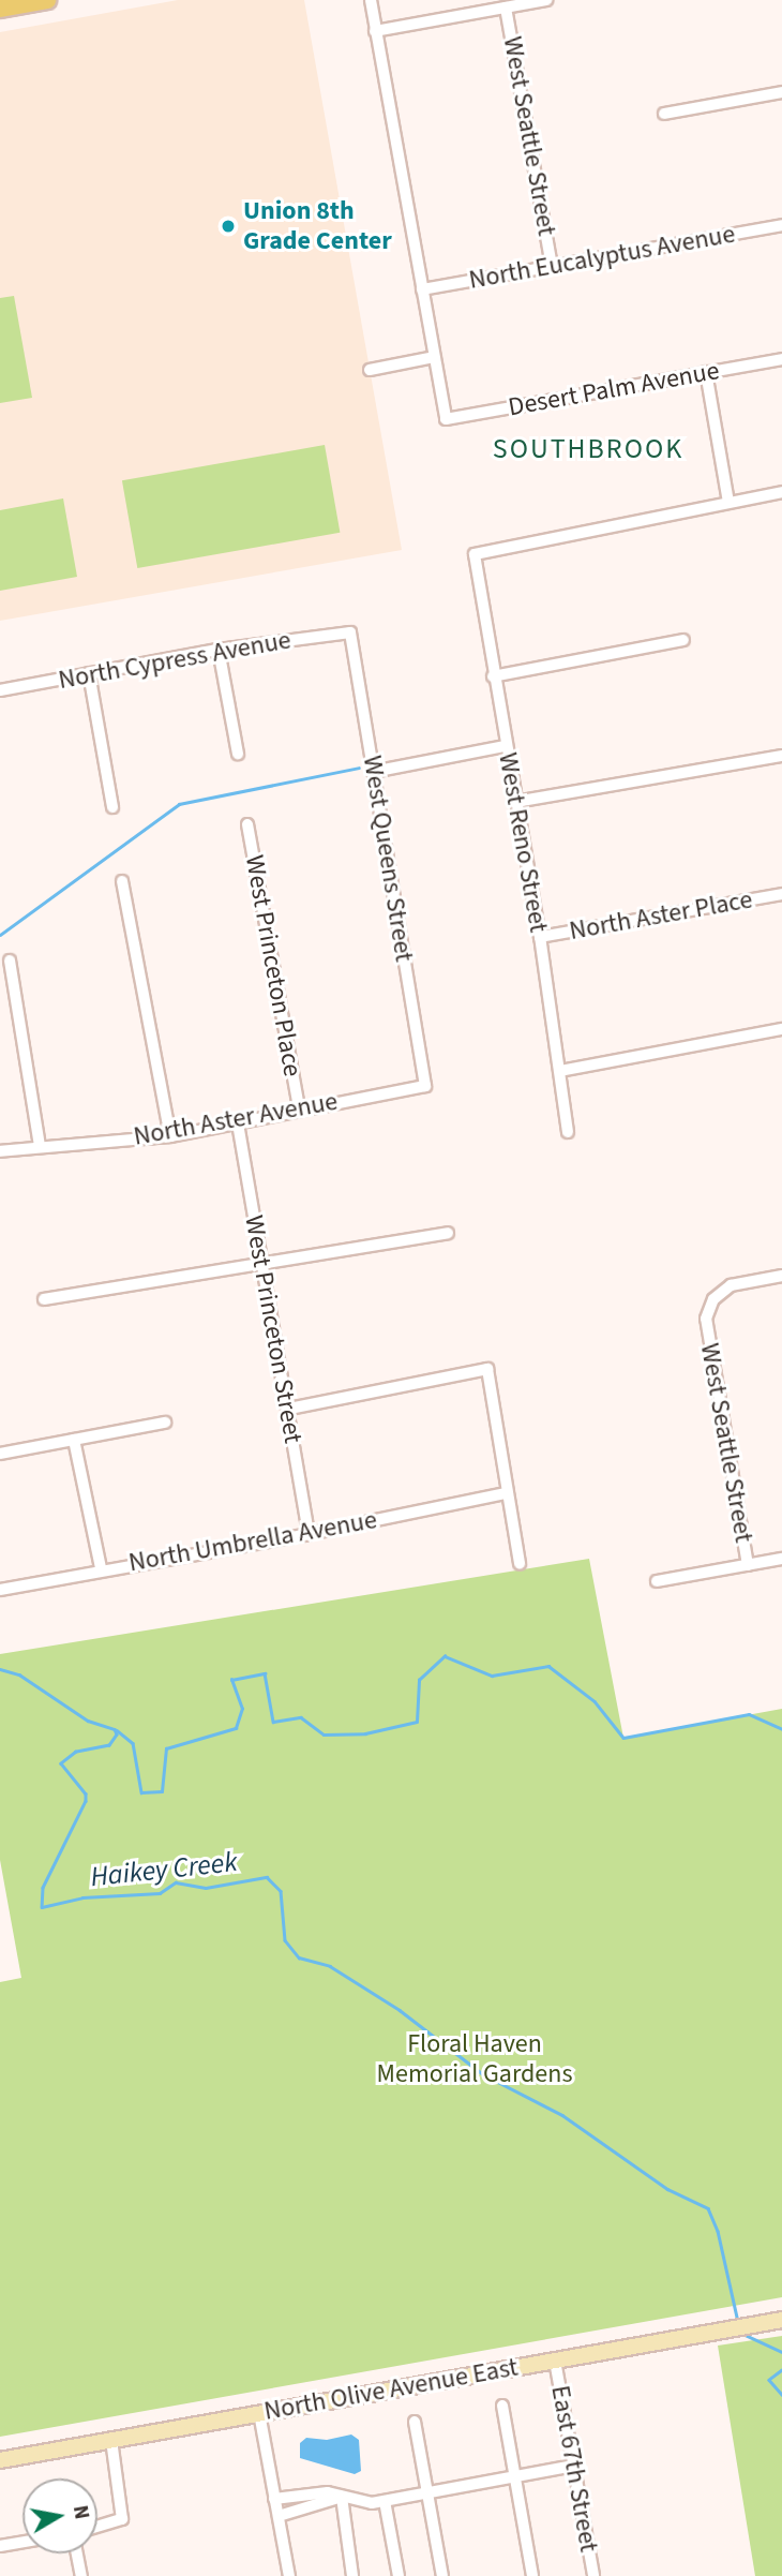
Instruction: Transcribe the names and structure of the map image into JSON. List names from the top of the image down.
{
  "streets": {
    "street": [
      "West Seattle Street",
      "North Eucalyptus Avenue",
      "Desert Palm Avenue",
      "North Cypress Avenue",
      "West Reno Street",
      "West Queens Street",
      "North Aster Place",
      "West Princeton Place",
      "North Aster Avenue",
      "West Princeton Street",
      "North Umbrella Avenue",
      "North Olive Avenue East",
      "East 67th Street"
    ]
  },
  "crossings": [
    ["West Seattle Street", "North Eucalyptus Avenue"],
    ["North Cypress Avenue", "West Queens Street"],
    ["West Reno Street", "North Aster Place"],
    ["West Queens Street", "North Aster Avenue"],
    ["West Princeton Place", "North Aster Avenue"],
    ["North Aster Avenue", "West Princeton Street"],
    ["West Princeton Street", "North Umbrella Avenue"],
    ["North Olive Avenue East", "East 67th Street"]
  ],
  "districts": ["SOUTHBROOK"],
  "water": ["Haikey Creek"],
  "parks": ["Floral Haven Memorial Gardens"],
  "places": ["Union 8th Grade Center"],
  "north": "right"
}
